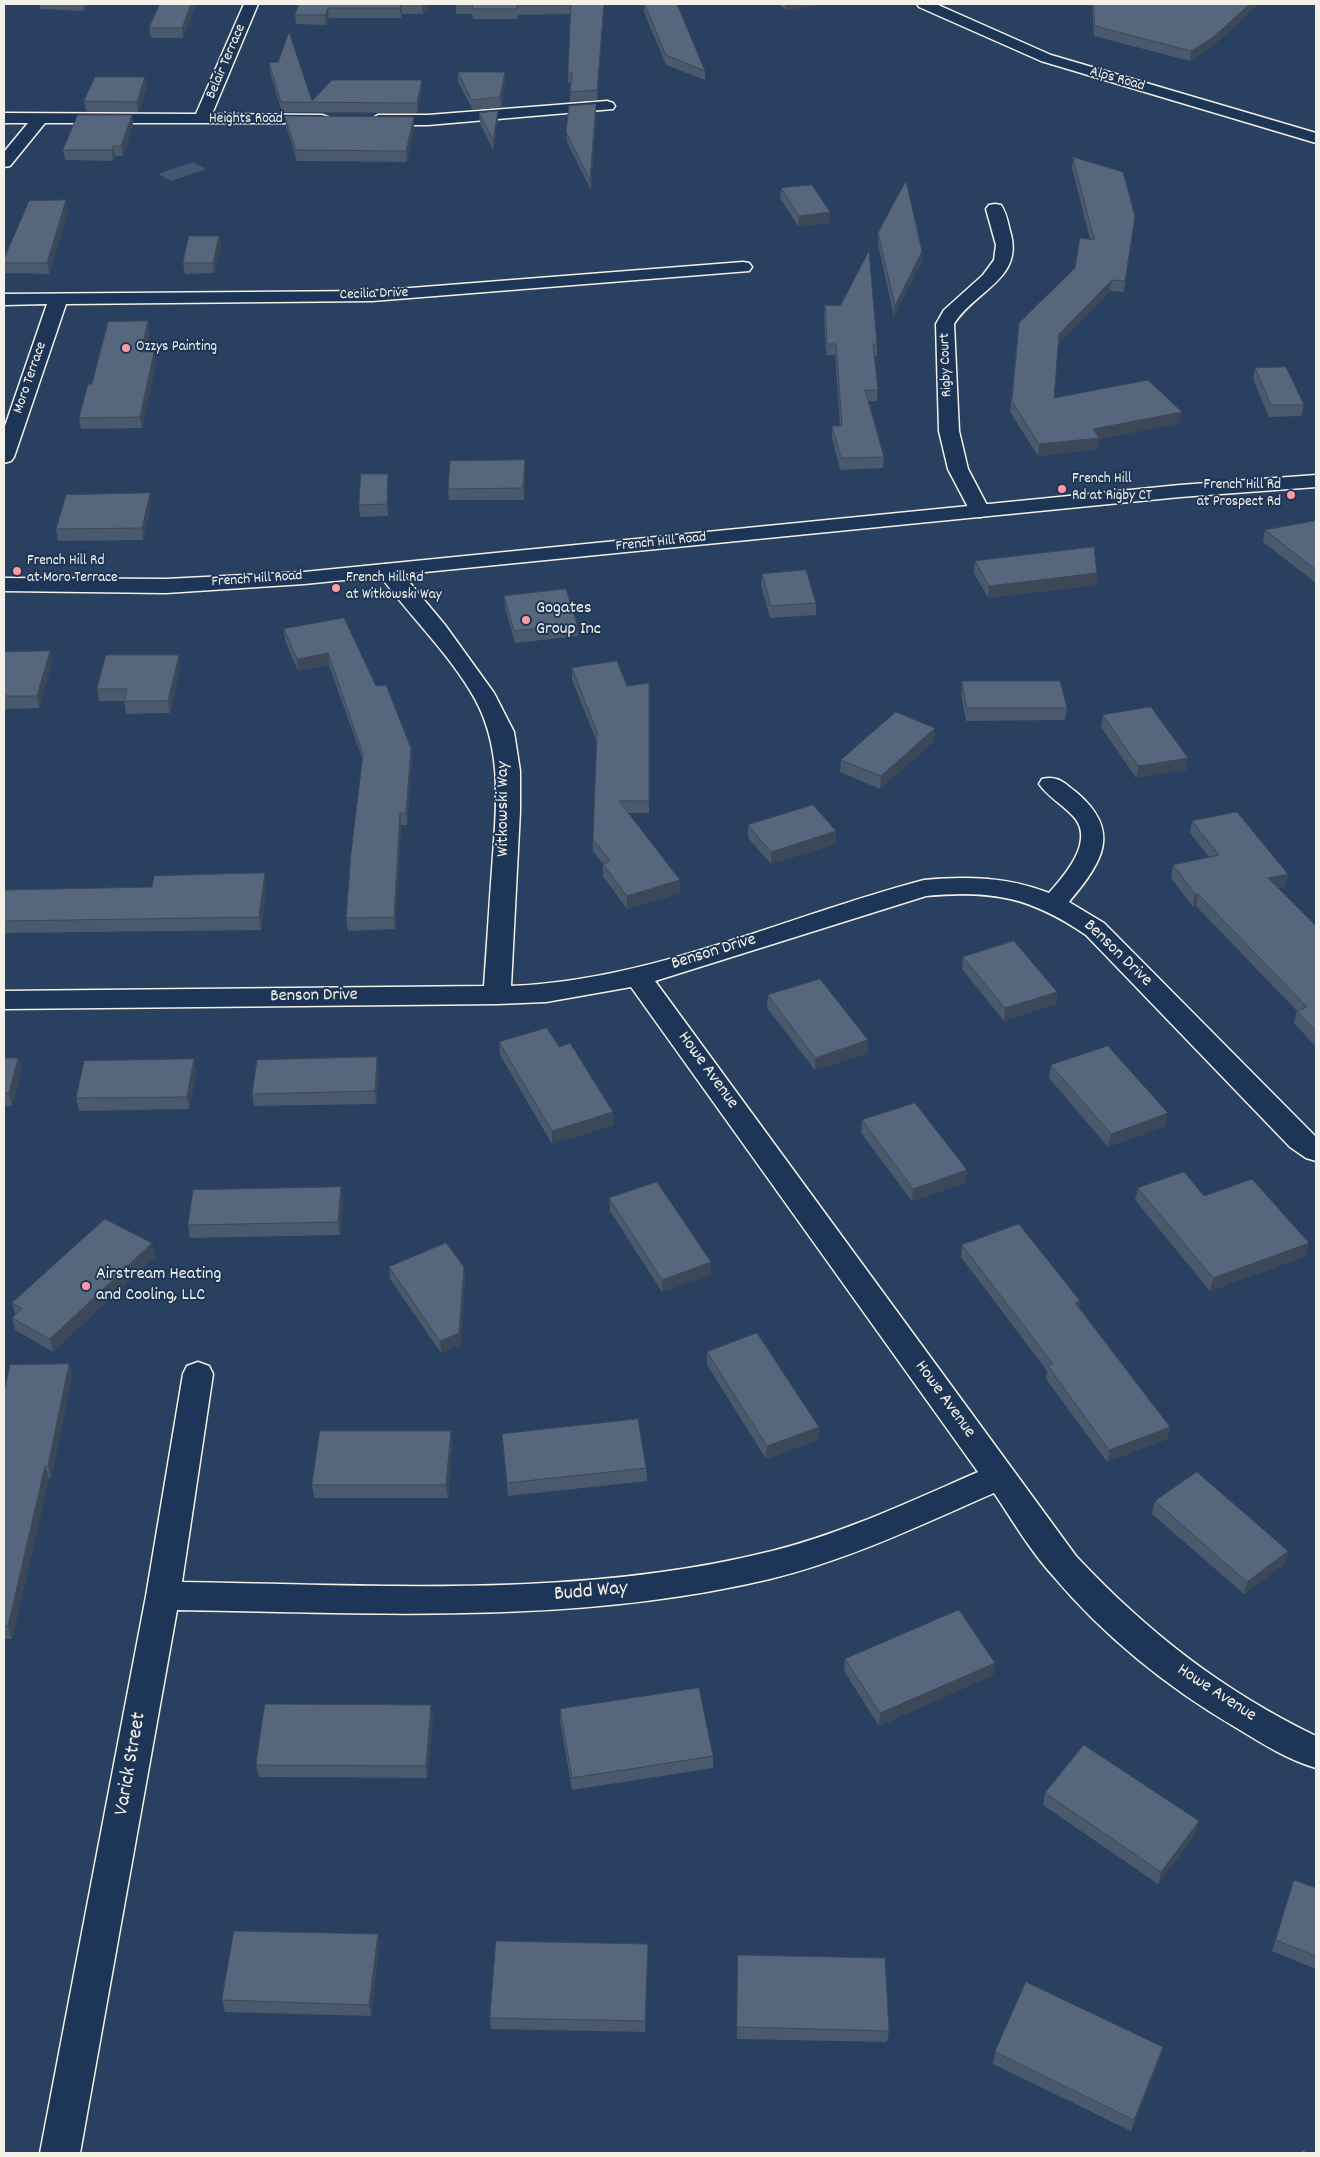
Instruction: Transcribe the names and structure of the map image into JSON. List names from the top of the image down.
{
  "streets": {
    "street": [
      "Belair Terrace",
      "Alps Road",
      "Heights Road",
      "Cecilia Drive",
      "Rigby Court",
      "Moro Terrace",
      "French Hill Road",
      "Witkowski Way",
      "Benson Drive",
      "Howe Avenue",
      "Budd Way",
      "Varick Street"
    ]
  },
  "crossings": [
    ["Belair Terrace", "Heights Road"],
    ["Cecilia Drive", "Moro Terrace"],
    ["Rigby Court", "French Hill Road"],
    ["French Hill Road", "Witkowski Way"],
    ["Witkowski Way", "Benson Drive"],
    ["Benson Drive", "Howe Avenue"],
    ["Howe Avenue", "Budd Way"],
    ["Budd Way", "Varick Street"]
  ],
  "places": [
    "Ozzys Painting",
    "French Hill Rd at Rigby CT",
    "French Hill Rd at Prospect Rd",
    "French Hill Rd at Moro Terrace",
    "French Hill Rd at Witkowski Way",
    "Gogates Group Inc",
    "Airstream Heating and Cooling, LLC"
  ]
}
